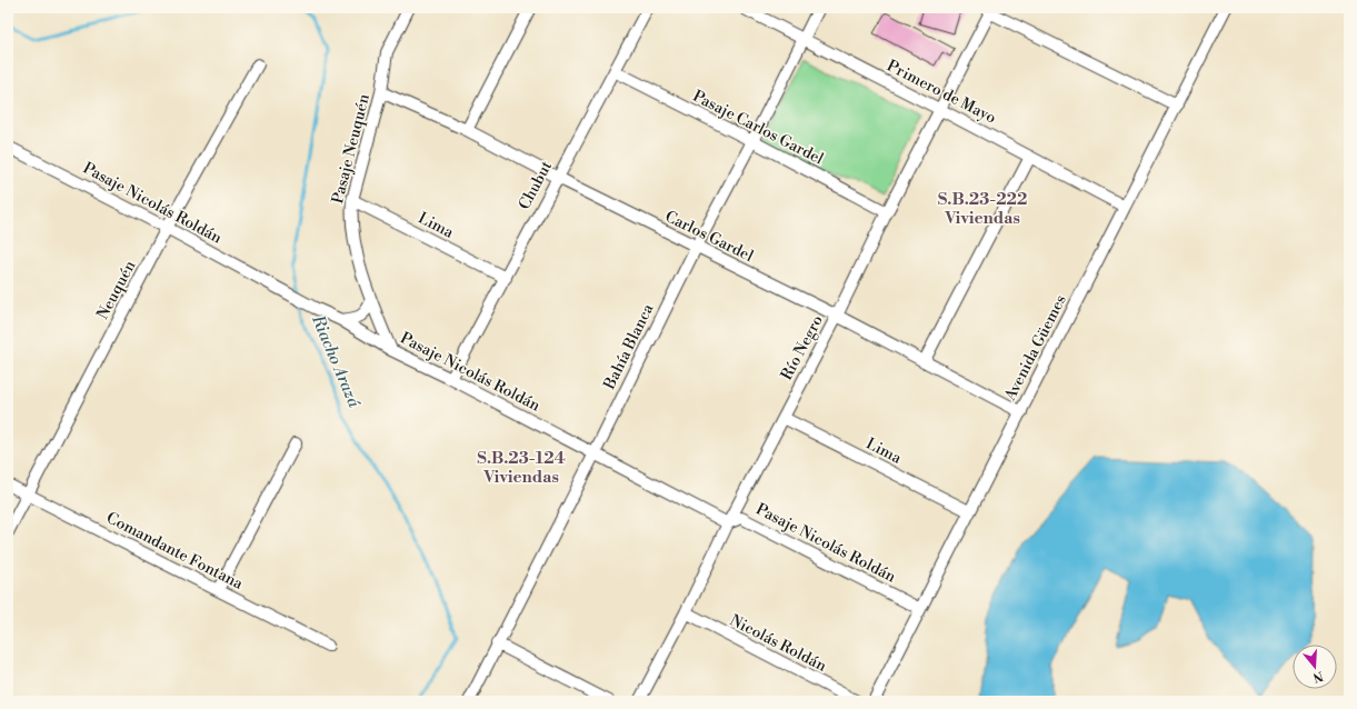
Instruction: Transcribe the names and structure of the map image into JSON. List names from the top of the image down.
{
  "streets": {
    "street": [
      "Primero de Mayo",
      "Pasaje Carlos Gardel",
      "Pasaje Neuquén",
      "Chubut",
      "Pasaje Nicolás Roldán",
      "Lima",
      "Carlos Gardel",
      "Neuquén",
      "Bahía Blanca",
      "Río Negro",
      "Avenida Güemes",
      "Comandante Fontana",
      "Nicolás Roldán"
    ]
  },
  "crossings": [
    ["Primero de Mayo", "Bahía Blanca"],
    ["Primero de Mayo", "Río Negro"],
    ["Primero de Mayo", "Avenida Güemes"],
    ["Pasaje Carlos Gardel", "Chubut"],
    ["Pasaje Carlos Gardel", "Bahía Blanca"],
    ["Pasaje Carlos Gardel", "Río Negro"],
    ["Pasaje Neuquén", "Pasaje Nicolás Roldán"],
    ["Pasaje Neuquén", "Lima"],
    ["Pasaje Neuquén", "Carlos Gardel"],
    ["Chubut", "Pasaje Nicolás Roldán"],
    ["Chubut", "Lima"],
    ["Chubut", "Carlos Gardel"],
    ["Pasaje Nicolás Roldán", "Neuquén"],
    ["Pasaje Nicolás Roldán", "Bahía Blanca"],
    ["Pasaje Nicolás Roldán", "Río Negro"],
    ["Pasaje Nicolás Roldán", "Avenida Güemes"],
    ["Lima", "Río Negro"],
    ["Lima", "Avenida Güemes"],
    ["Carlos Gardel", "Bahía Blanca"],
    ["Carlos Gardel", "Río Negro"],
    ["Carlos Gardel", "Avenida Güemes"],
    ["Neuquén", "Comandante Fontana"],
    ["Río Negro", "Nicolás Roldán"]
  ],
  "districts": ["S.B.23-222 Viviendas", "S.B.23-124 Viviendas"],
  "water": ["Riacho Arazá"],
  "north": "bottom"
}
